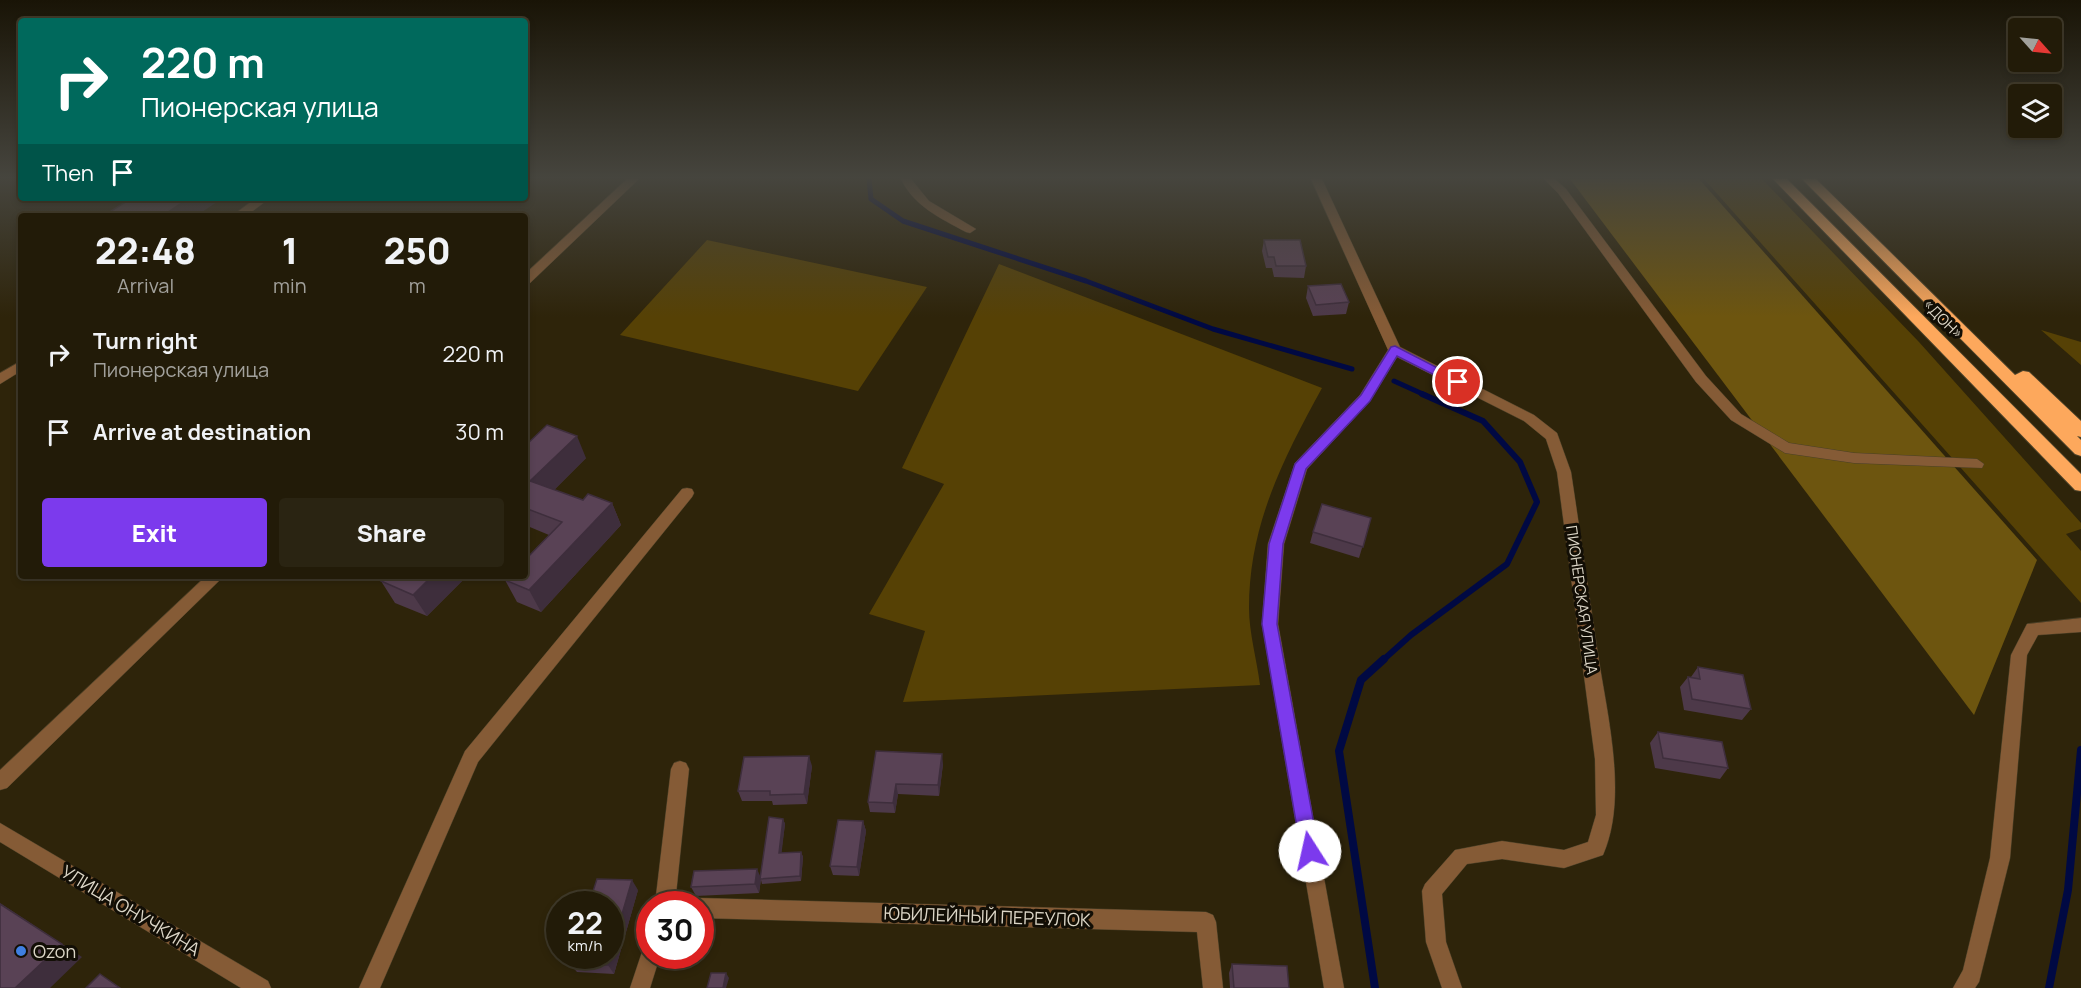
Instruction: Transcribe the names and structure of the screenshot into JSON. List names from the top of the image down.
{
  "streets": {
    "highway": ["«ДОН»"],
    "street": ["ПИОНЕРСКАЯ УЛИЦА", "УЛИЦА ОНУЧКИНА", "ЮБИЛЕЙНЫЙ ПЕРЕУЛОК"]
  },
  "places": ["Ozon"],
  "north": "bottom right",
  "page": {
    "turn": ["220 m", "Пионерская улица"],
    "then": "Then",
    "eta": [
      "22:48",
      "Arrival",
      "1",
      "min",
      "250",
      "m"
    ],
    "list": [
      {
        "name": "Turn right",
        "note": "Пионерская улица",
        "value": "220 m"
      },
      {
        "name": "Arrive at destination",
        "value": "30 m"
      }
    ],
    "buttons": ["Exit", "Share"],
    "speed": "22 km/h",
    "limit": "30"
  }
}
